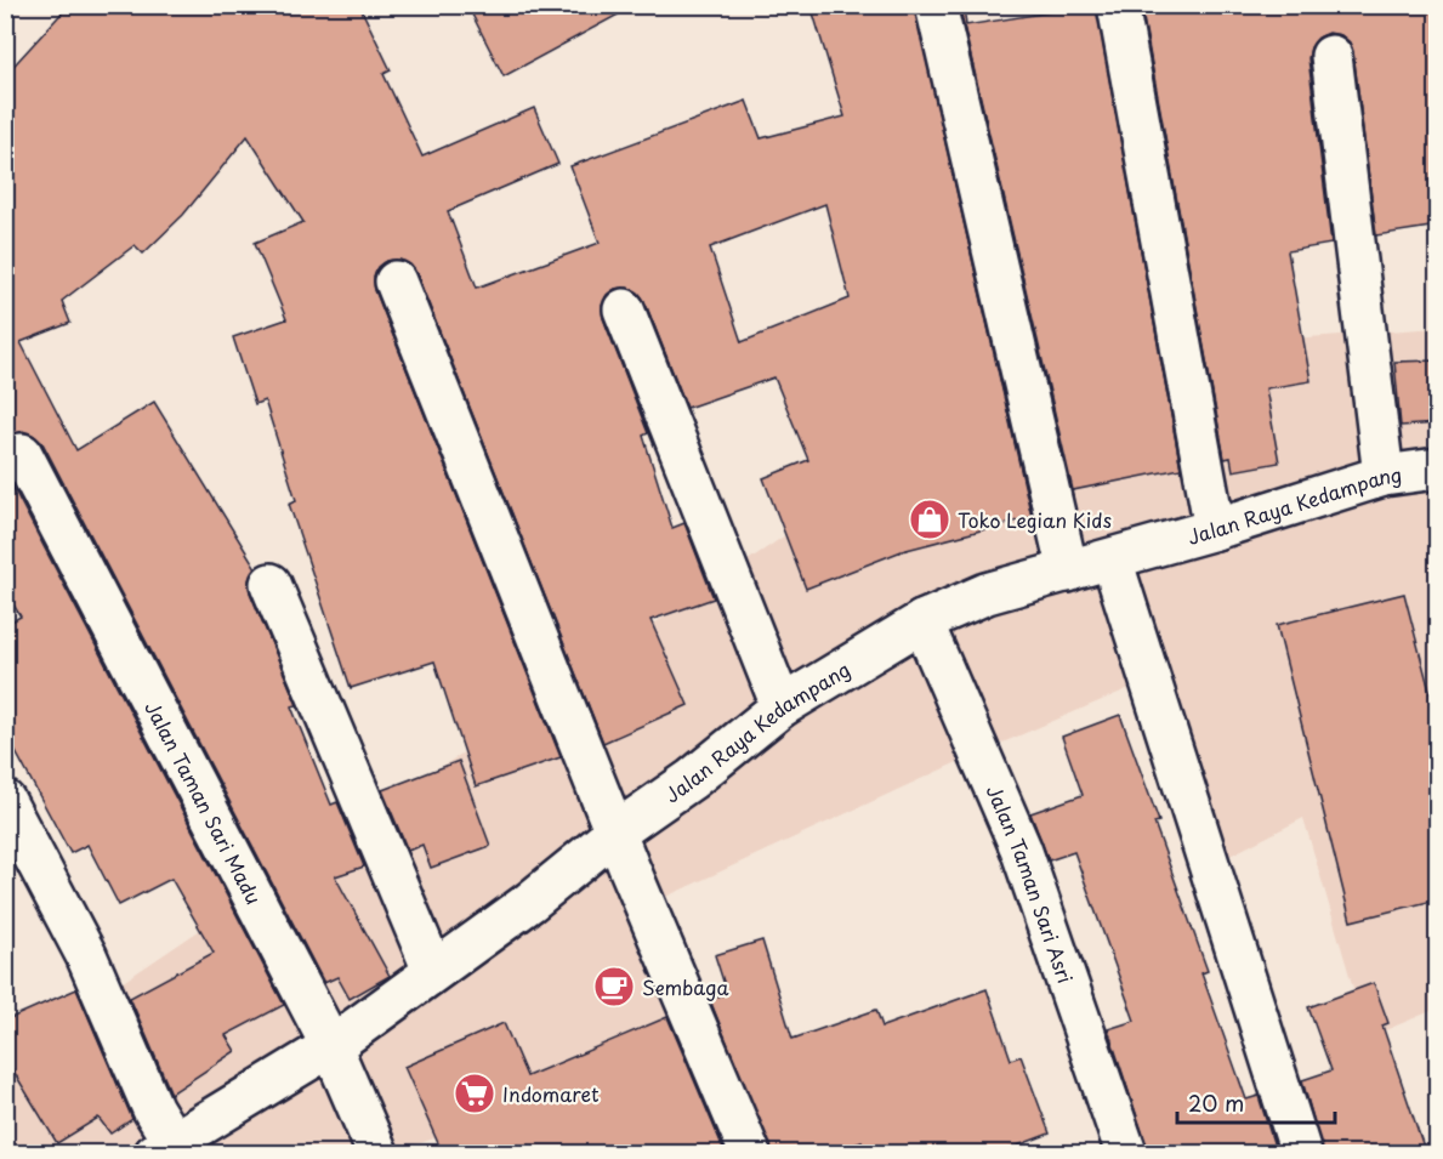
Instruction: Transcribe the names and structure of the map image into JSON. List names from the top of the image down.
{
  "streets": {
    "street": ["Jalan Raya Kedampang", "Jalan Taman Sari Madu", "Jalan Taman Sari Asri"]
  },
  "crossings": [
    ["Jalan Raya Kedampang", "Jalan Taman Sari Madu"],
    ["Jalan Raya Kedampang", "Jalan Taman Sari Asri"]
  ],
  "places": {
    "shop": ["Toko Legian Kids"],
    "cafe": ["Sembaga"],
    "supermarket": ["Indomaret"]
  },
  "scale_bar": "20 m"
}
